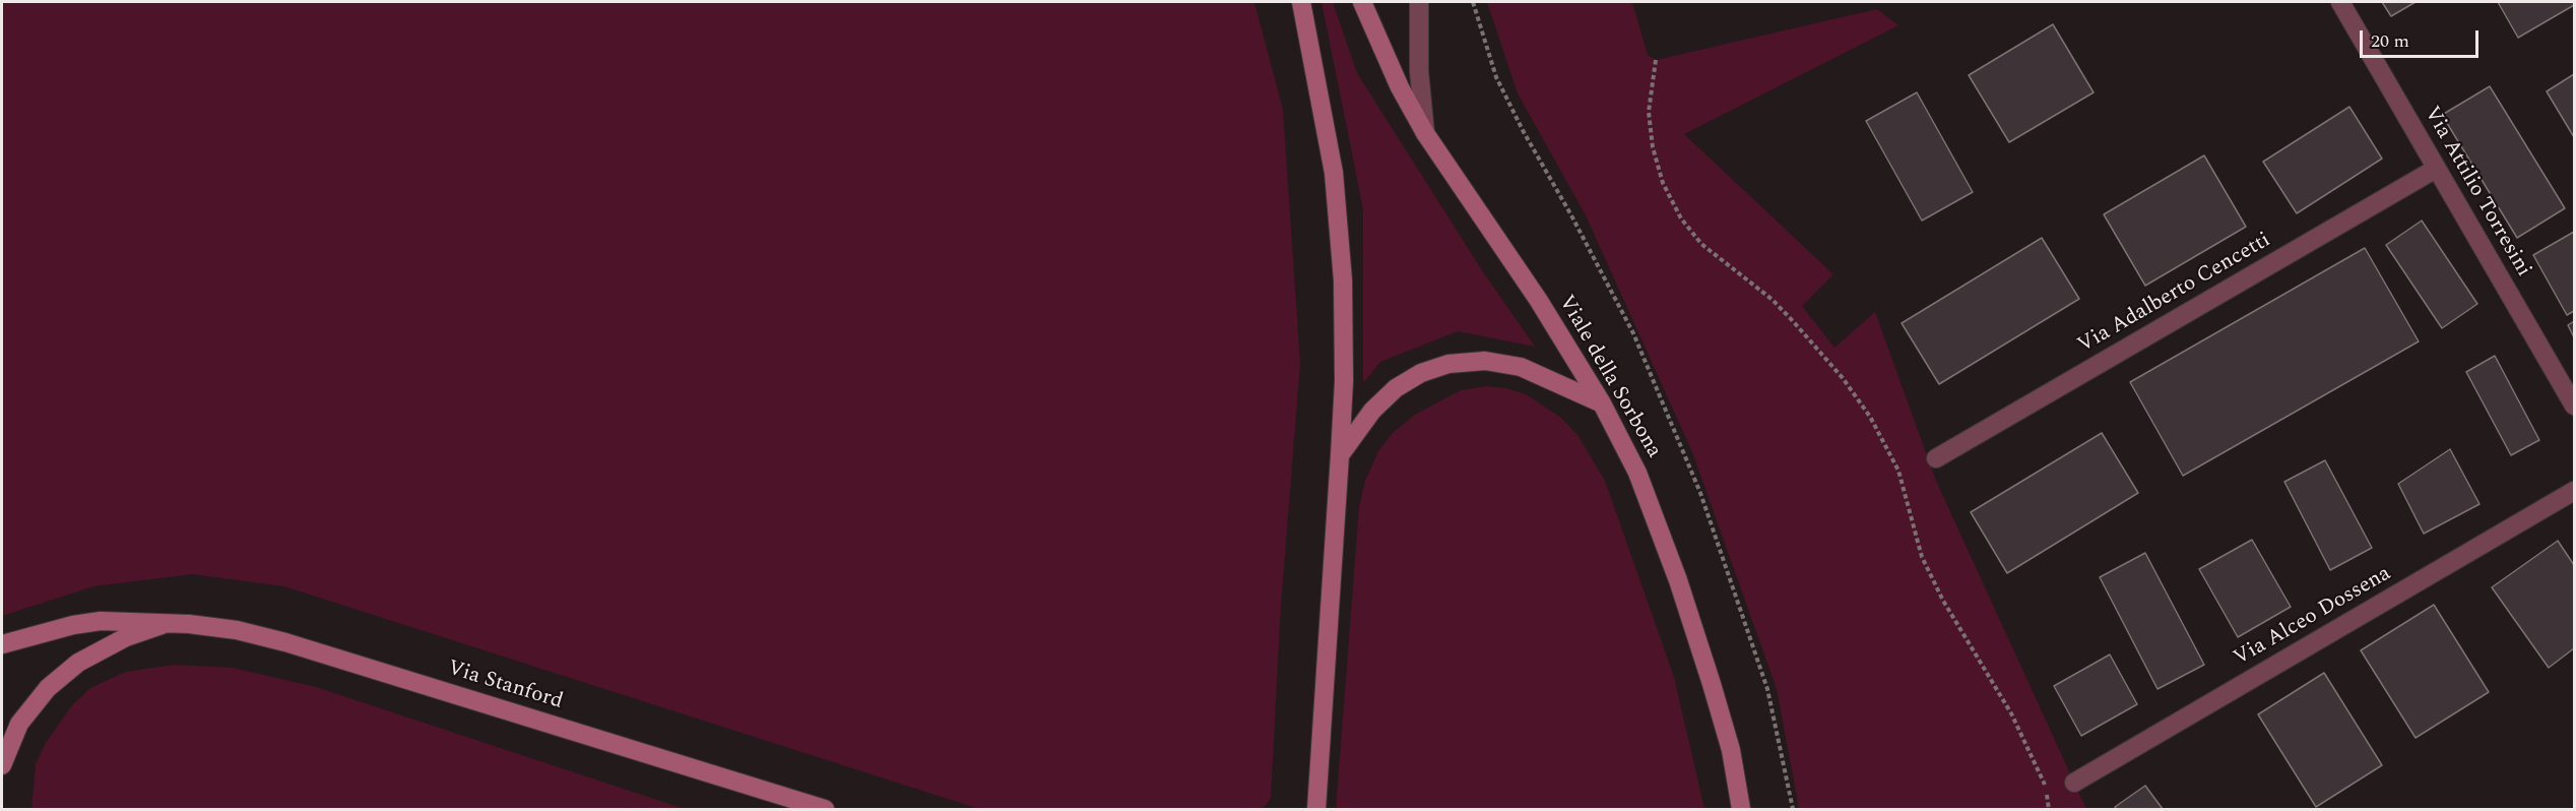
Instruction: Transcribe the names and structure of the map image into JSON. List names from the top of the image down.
{
  "streets": {
    "street": [
      "Via Attilio Torresini",
      "Via Adalberto Cencetti",
      "Viale della Sorbona",
      "Via Alceo Dossena",
      "Via Stanford"
    ]
  },
  "crossings": [
    ["Via Attilio Torresini", "Via Adalberto Cencetti"]
  ],
  "scale_bar": "20 m"
}
